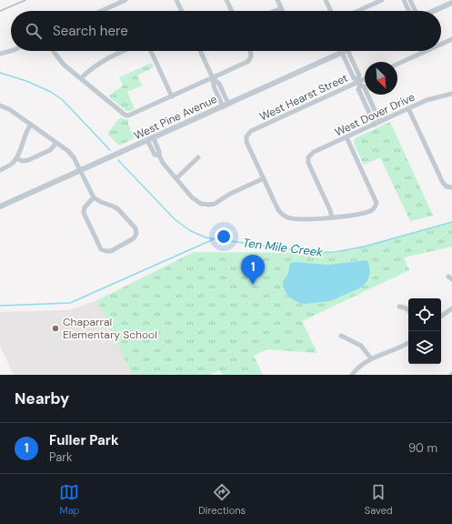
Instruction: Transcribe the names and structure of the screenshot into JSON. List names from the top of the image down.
{
  "streets": {
    "street": ["West Hearst Street", "West Dover Drive", "West Pine Avenue"]
  },
  "water": ["Ten Mile Creek"],
  "places": ["Chaparral Elementary School"],
  "north": "bottom right",
  "page": {
    "search": "Search here",
    "pins": "1",
    "heading": "Nearby",
    "list": [
      {
        "mark": "1",
        "name": "Fuller Park",
        "note": "Park",
        "value": "90 m"
      }
    ],
    "nav": ["Map", "Directions", "Saved"]
  }
}
